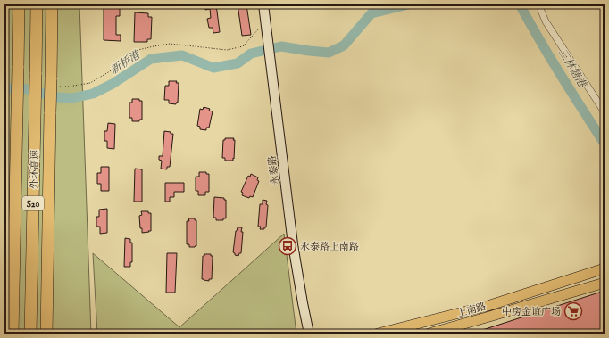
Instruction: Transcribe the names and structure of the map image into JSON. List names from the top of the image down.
{
  "streets": {
    "highway": ["外环高速", "S20"],
    "main road": ["上南路"],
    "street": ["永泰路"]
  },
  "water": ["新桥港", "三林塘港"],
  "places": {
    "bus stop": ["永泰路上南路"],
    "supermarket": ["中房金谊广场"]
  }
}
